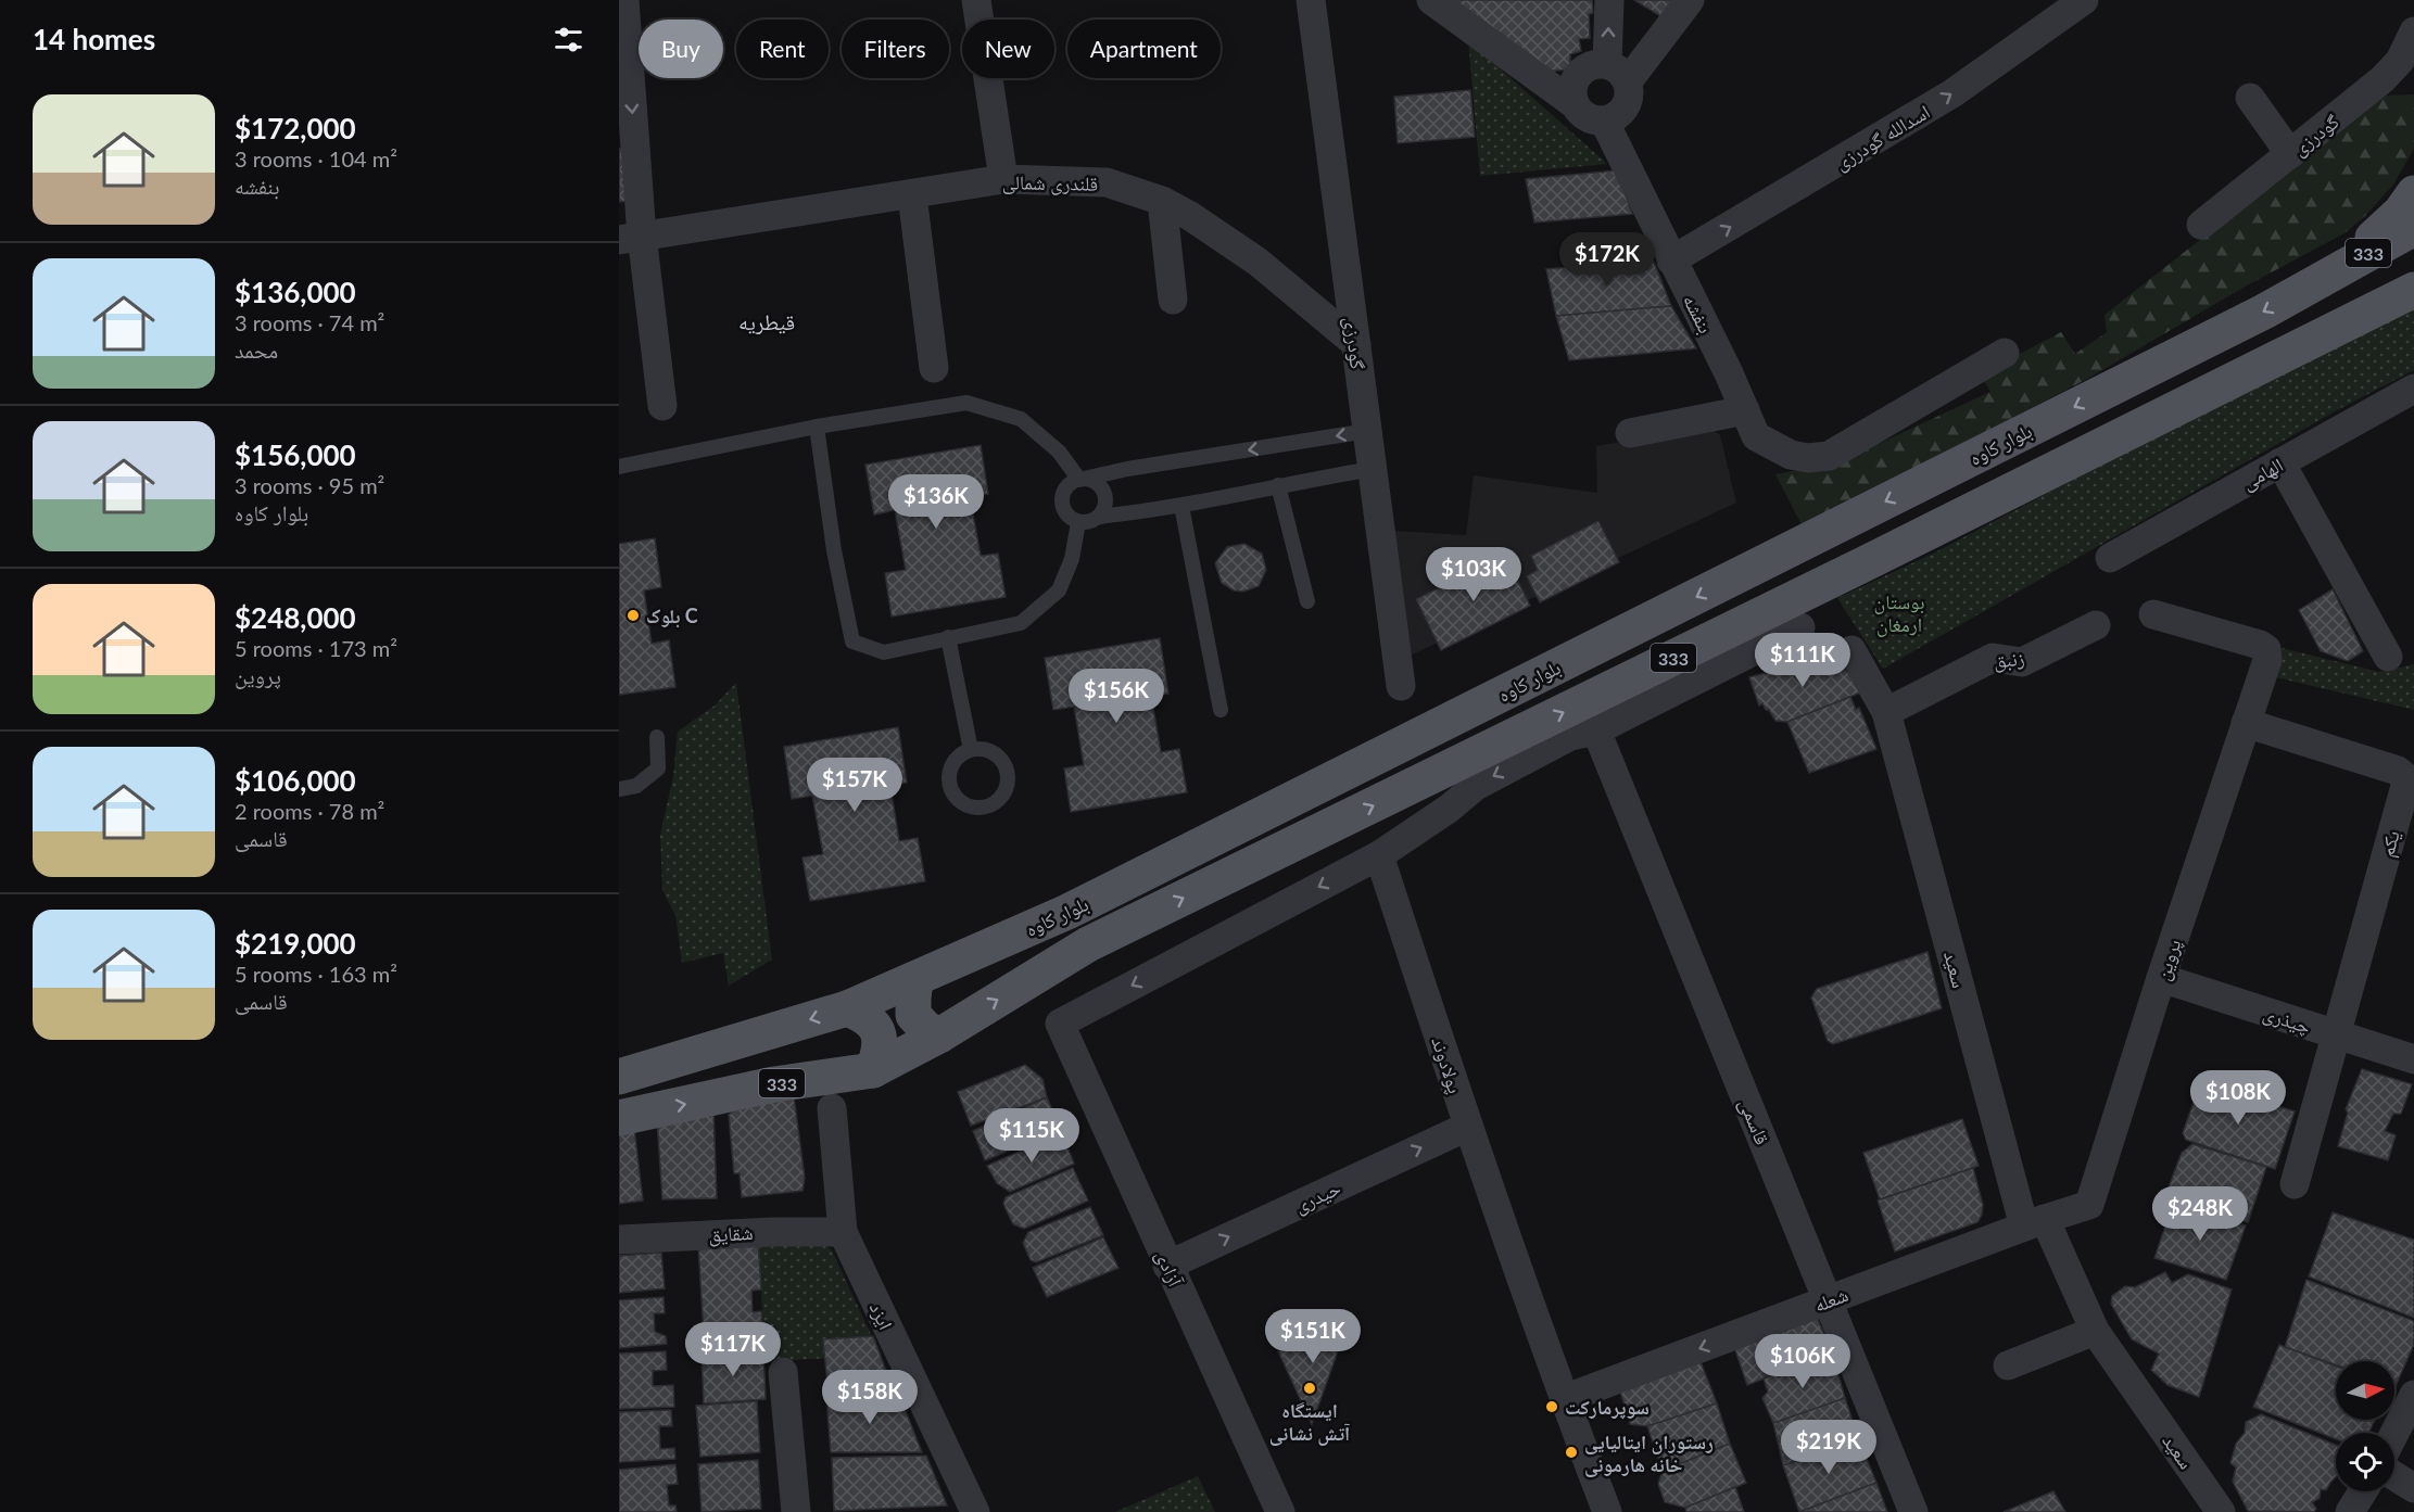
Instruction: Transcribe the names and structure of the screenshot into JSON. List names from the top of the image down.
{
  "streets": {
    "main road": ["333", "بلوار کاوه"],
    "street": [
      "گودرزی",
      "اسدالله گودرزی",
      "قلندری شمالی",
      "بنفشه",
      "الهامی",
      "زنبق",
      "یکم",
      "پروین",
      "سعید",
      "چیذری",
      "پولادوند",
      "قاسمی",
      "حیدری",
      "شقایق",
      "آزادی",
      "شعله",
      "ایزد"
    ]
  },
  "crossings": [
    ["گودرزی", "قلندری شمالی"],
    ["اسدالله گودرزی", "بنفشه"],
    ["زنبق", "سعید"],
    ["یکم", "پروین"],
    ["یکم", "چیذری"],
    ["پروین", "سعید"],
    ["پروین", "چیذری"],
    ["پروین", "شعله"],
    ["سعید", "شعله"],
    ["پولادوند", "حیدری"],
    ["پولادوند", "آزادی"],
    ["پولادوند", "شعله"],
    ["قاسمی", "شعله"],
    ["حیدری", "آزادی"],
    ["شقایق", "ایزد"]
  ],
  "one_way": ["اسدالله گودرزی", "حیدری", "شعله"],
  "districts": ["قیطریه"],
  "parks": ["بوستان ارمغان"],
  "places": [
    "بلوک C",
    "ایستگاه آتش نشانی",
    "سوپرمارکت",
    "رستوران ایتالیایی خانه هارمونی"
  ],
  "north": "right",
  "page": {
    "heading": "14 homes",
    "chip": [
      "Buy",
      "Rent",
      "Filters",
      "New",
      "Apartment"
    ],
    "list": [
      {
        "name": "$172,000",
        "note": "3 rooms · 104 m² · بنفشه"
      },
      {
        "name": "$136,000",
        "note": "3 rooms · 74 m² · محمد"
      },
      {
        "name": "$156,000",
        "note": "3 rooms · 95 m² · بلوار کاوه"
      },
      {
        "name": "$248,000",
        "note": "5 rooms · 173 m² · پروین"
      },
      {
        "name": "$106,000",
        "note": "2 rooms · 78 m² · قاسمی"
      },
      {
        "name": "$219,000",
        "note": "5 rooms · 163 m² · قاسمی"
      }
    ],
    "price": [
      "$172K",
      "$136K",
      "$103K",
      "$111K",
      "$156K",
      "$157K",
      "$108K",
      "$115K",
      "$248K",
      "$151K",
      "$117K",
      "$106K",
      "$158K",
      "$219K"
    ]
  }
}
